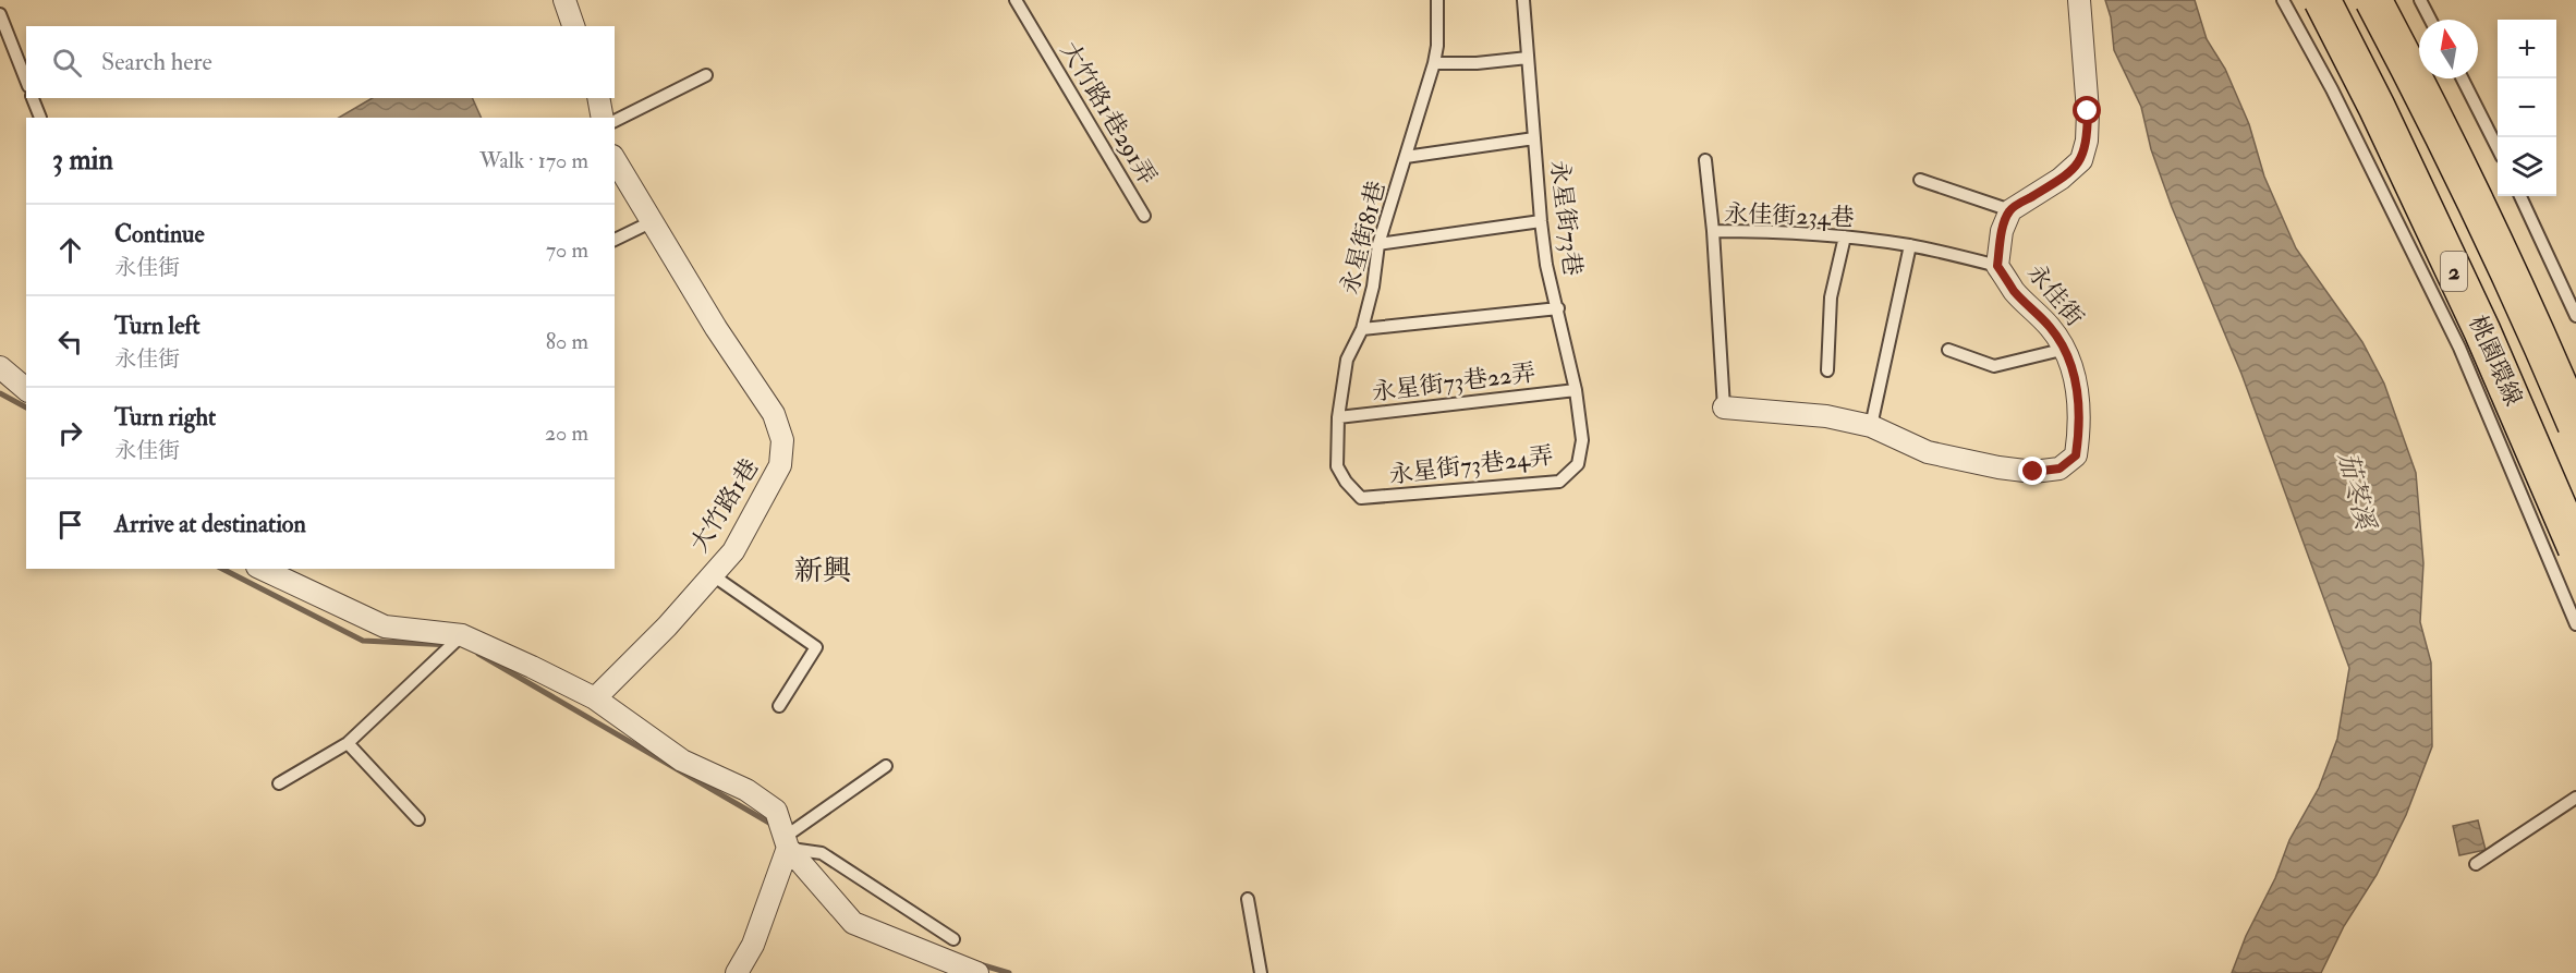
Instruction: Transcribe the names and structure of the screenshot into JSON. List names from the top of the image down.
{
  "streets": {
    "highway": ["2", "桃園環線"],
    "street": ["永佳街", "大竹路1巷"],
    "lane": [
      "大竹路1巷291弄",
      "永佳街234巷",
      "永星街73巷",
      "永星街81巷",
      "永星街73巷22弄",
      "永星街73巷24弄"
    ]
  },
  "crossings": [
    ["永佳街234巷", "永佳街"],
    ["永星街73巷", "永星街73巷22弄"],
    ["永星街73巷", "永星街73巷24弄"],
    ["永星街81巷", "永星街73巷22弄"],
    ["永星街81巷", "永星街73巷24弄"]
  ],
  "districts": ["新興"],
  "water": ["茄苳溪"],
  "north": "top",
  "page": {
    "map_buttons": ["+", "−"],
    "search": "Search here",
    "heading": ["3 min", "Walk · 170 m"],
    "list": [
      ["Continue", "永佳街", "70 m"],
      ["Turn left", "永佳街", "80 m"],
      ["Turn right", "永佳街", "20 m"],
      "Arrive at destination"
    ]
  }
}
